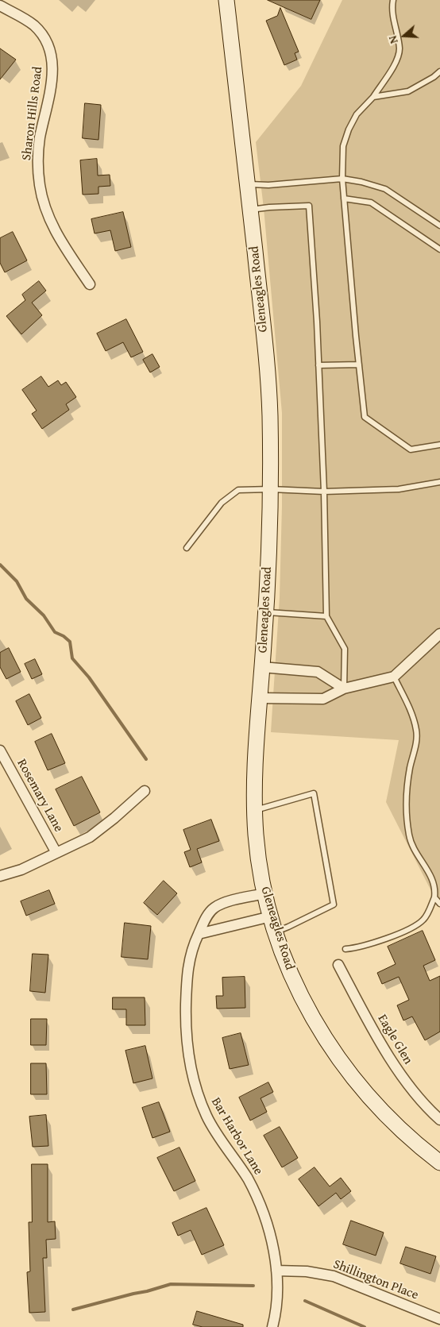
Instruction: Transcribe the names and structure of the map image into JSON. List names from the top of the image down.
{
  "streets": {
    "street": [
      "Sharon Hills Road",
      "Gleneagles Road",
      "Rosemary Lane",
      "Eagle Glen",
      "Bar Harbor Lane",
      "Shillington Place"
    ]
  },
  "crossings": [
    ["Gleneagles Road", "Bar Harbor Lane"],
    ["Bar Harbor Lane", "Shillington Place"]
  ],
  "north": "left"
}
